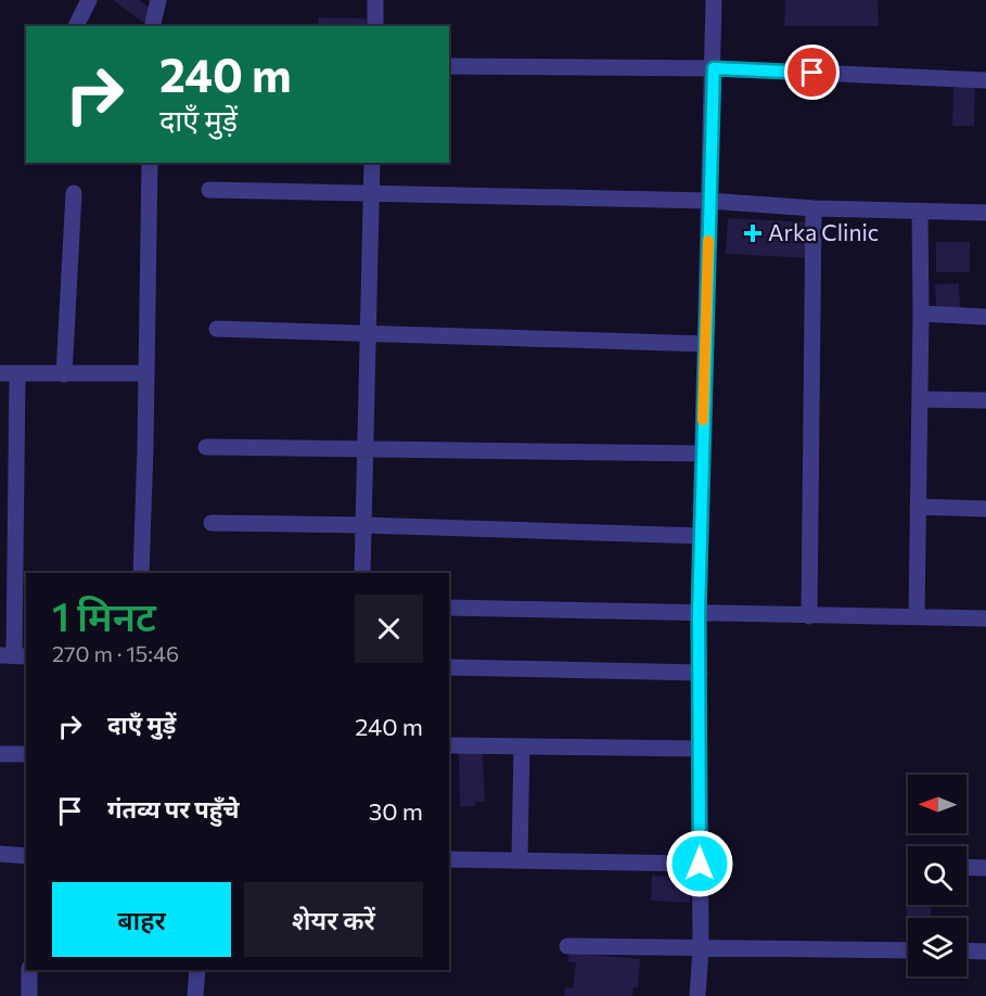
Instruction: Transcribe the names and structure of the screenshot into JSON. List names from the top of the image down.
{
  "places": {
    "health": ["Arka Clinic"]
  },
  "north": "left",
  "page": {
    "turn": ["240 m", "दाएँ मुड़ें"],
    "heading": ["1 मिनट", "270 m · 15:46"],
    "list": [
      {
        "name": "दाएँ मुड़ें",
        "value": "240 m"
      },
      {
        "name": "गंतव्य पर पहुँचे",
        "value": "30 m"
      }
    ],
    "buttons": ["बाहर", "शेयर करें"]
  }
}
